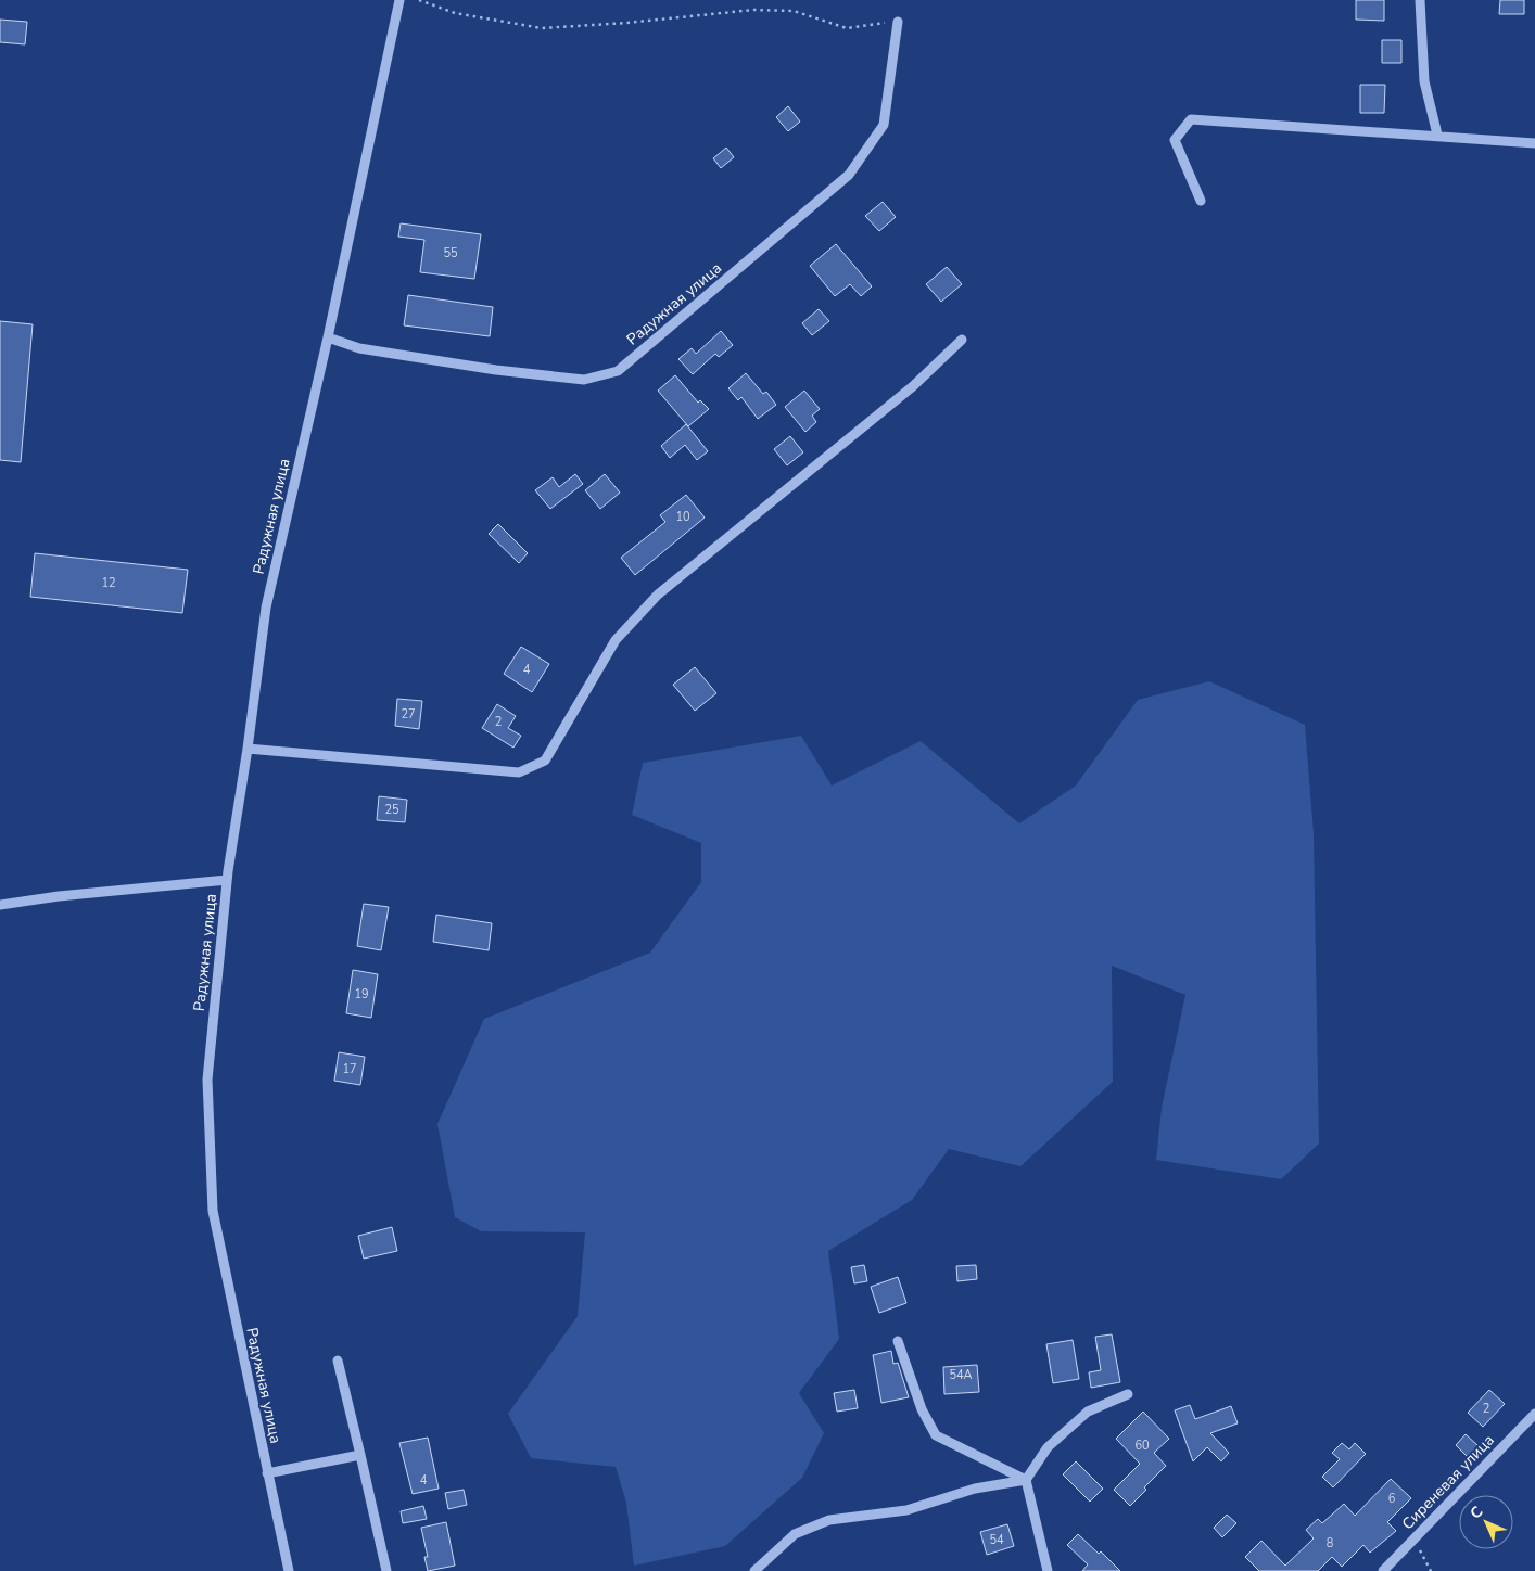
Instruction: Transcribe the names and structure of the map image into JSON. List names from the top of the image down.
{
  "streets": {
    "street": ["Радужная улица", "Сиреневая улица"]
  },
  "house_numbers": [
    "55",
    "10",
    "12",
    "4",
    "27",
    "2",
    "25",
    "19",
    "17",
    "54А",
    "2",
    "60",
    "4",
    "6",
    "54",
    "8"
  ],
  "north": "top left"
}
